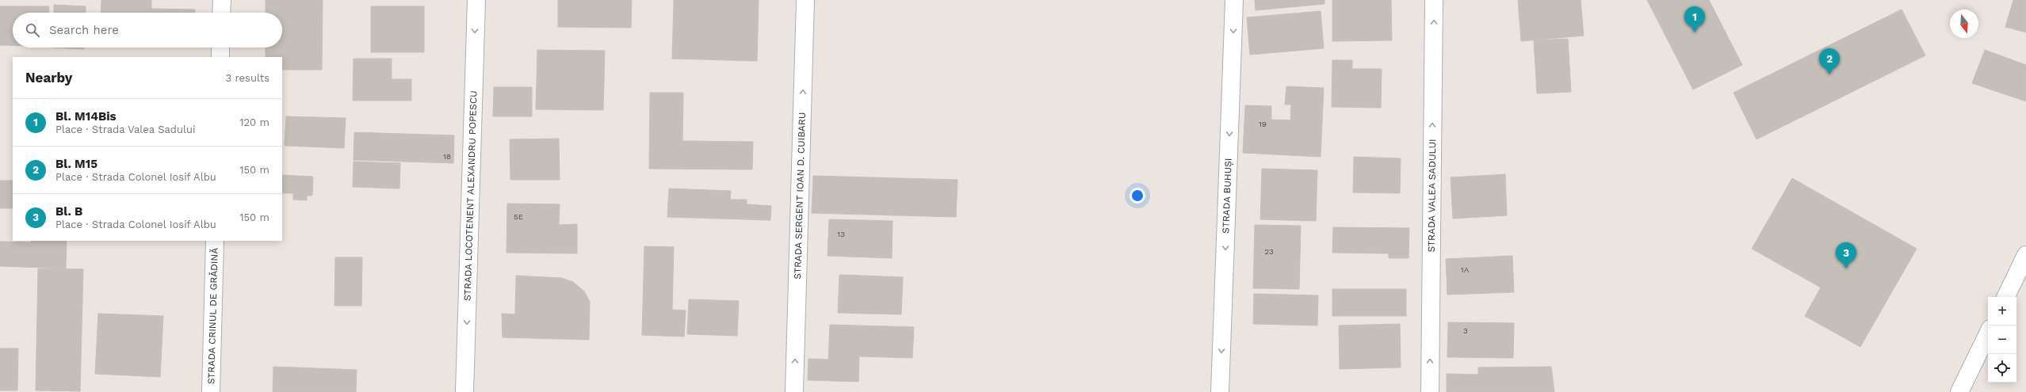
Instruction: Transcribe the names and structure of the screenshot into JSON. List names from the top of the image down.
{
  "streets": {
    "street": [
      "STRADA SERGENT IOAN D. CUIBARU",
      "STRADA LOCOTENENT ALEXANDRU POPESCU",
      "STRADA BUHUȘI",
      "STRADA VALEA SADULUI",
      "STRADA CRINUL DE GRĂDINĂ"
    ]
  },
  "one_way": [
    "STRADA SERGENT IOAN D. CUIBARU",
    "STRADA LOCOTENENT ALEXANDRU POPESCU",
    "STRADA BUHUȘI",
    "STRADA VALEA SADULUI"
  ],
  "house_numbers": [
    "19",
    "18",
    "5E",
    "13",
    "23",
    "1A",
    "3"
  ],
  "north": "bottom",
  "page": {
    "pins": ["1", "2", "3"],
    "search": "Search here",
    "heading": ["Nearby", "3 results"],
    "list": [
      {
        "mark": "1",
        "name": "Bl. M14Bis",
        "note": "Place · Strada Valea Sadului",
        "value": "120 m"
      },
      {
        "mark": "2",
        "name": "Bl. M15",
        "note": "Place · Strada Colonel Iosif Albu",
        "value": "150 m"
      },
      {
        "mark": "3",
        "name": "Bl. B",
        "note": "Place · Strada Colonel Iosif Albu",
        "value": "150 m"
      }
    ],
    "map_buttons": ["+", "−"]
  }
}
